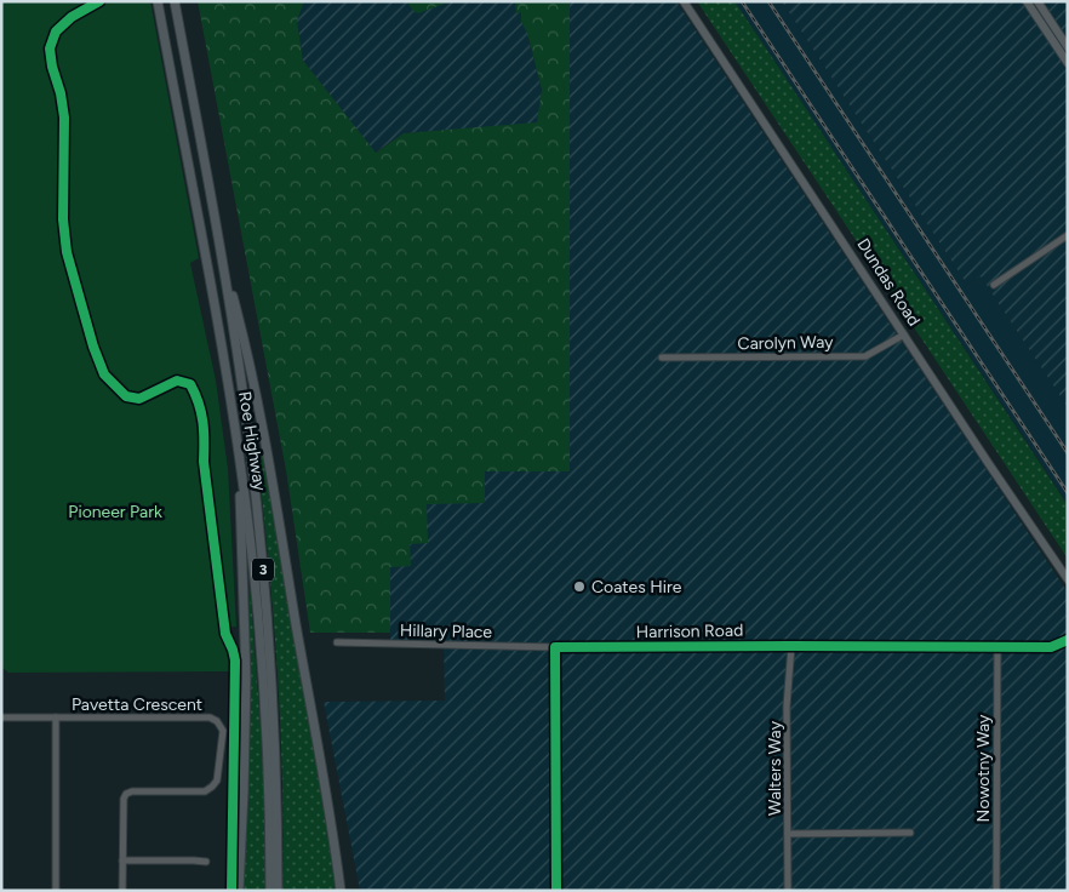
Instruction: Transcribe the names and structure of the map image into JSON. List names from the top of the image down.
{
  "streets": {
    "highway": ["Roe Highway", "3"],
    "main road": ["Dundas Road"],
    "street": [
      "Carolyn Way",
      "Hillary Place",
      "Harrison Road",
      "Pavetta Crescent",
      "Walters Way",
      "Nowotny Way"
    ]
  },
  "crossings": [
    ["Dundas Road", "Carolyn Way"],
    ["Hillary Place", "Harrison Road"],
    ["Harrison Road", "Walters Way"],
    ["Harrison Road", "Nowotny Way"]
  ],
  "parks": ["Pioneer Park"],
  "places": ["Coates Hire"]
}
